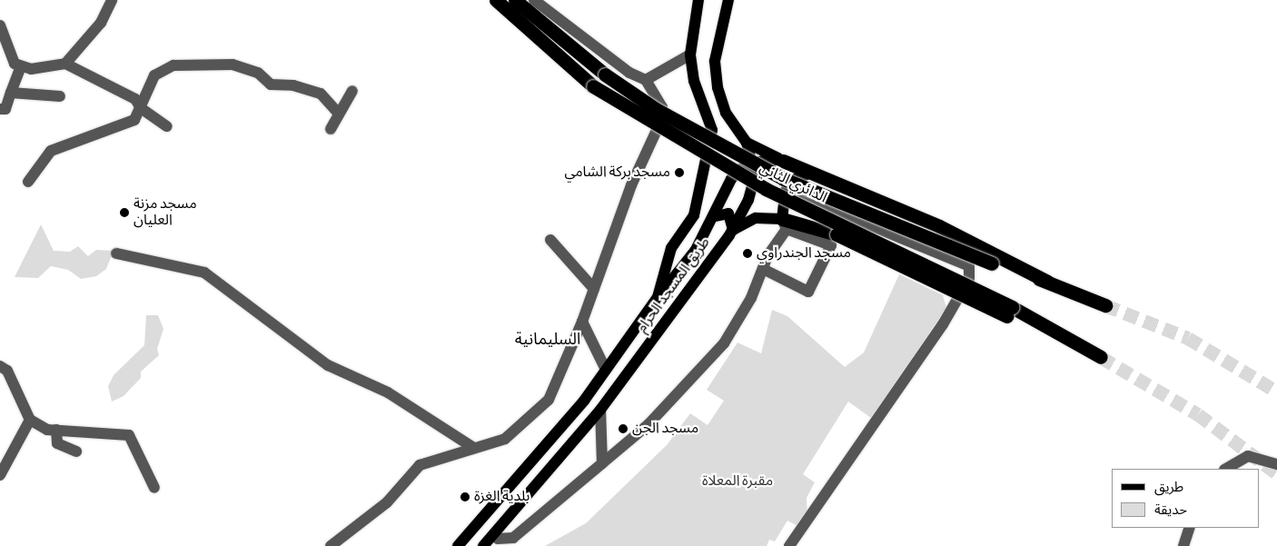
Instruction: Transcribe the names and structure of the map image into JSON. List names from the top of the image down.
{
  "streets": {
    "highway": ["الدائري الثاني"],
    "main road": ["طريق المسجد الحرام"]
  },
  "districts": ["السليمانية"],
  "parks": ["مقبرة المعلاة"],
  "places": [
    "مسجد بركة الشامي",
    "مسجد مزنة العليان",
    "مسجد الجندراوي",
    "مسجد الجن",
    "بلدية الغزة"
  ],
  "legend": ["طريق", "حديقة"]
}
